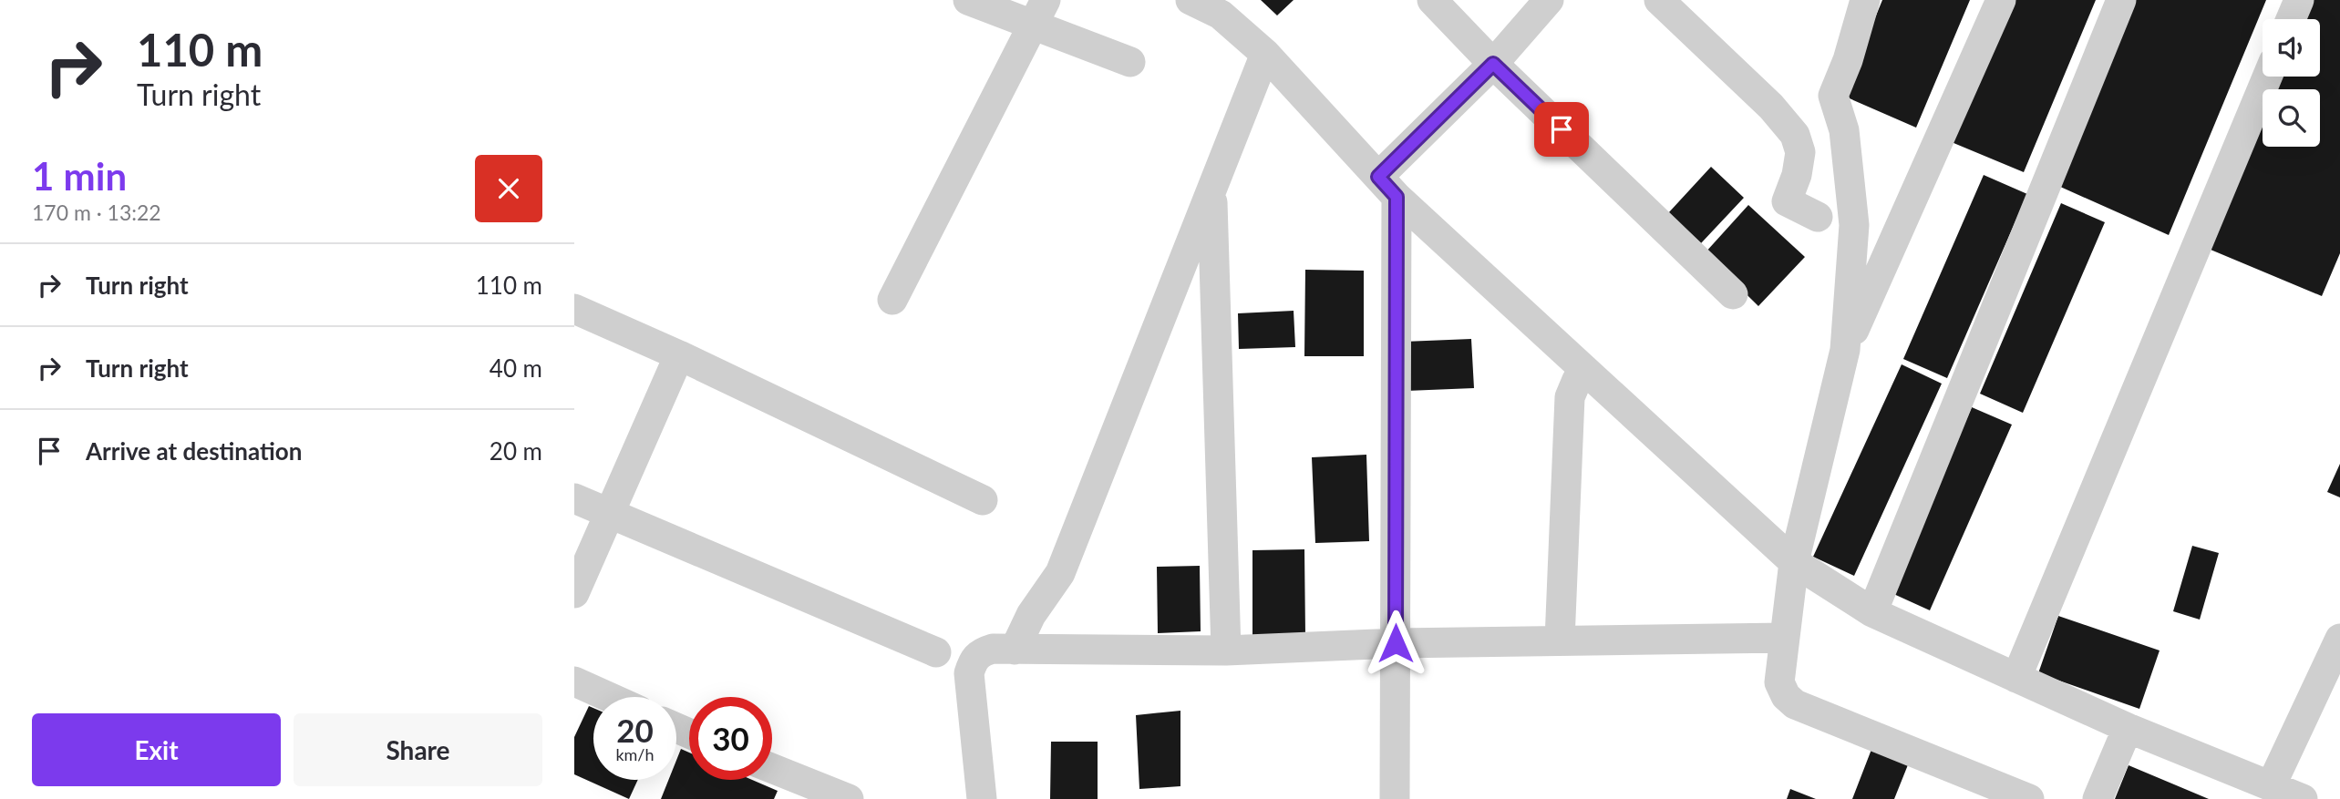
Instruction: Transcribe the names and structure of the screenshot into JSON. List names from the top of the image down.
{
  "page": {
    "turn": ["110 m", "Turn right"],
    "heading": ["1 min", "170 m · 13:22"],
    "list": [
      {
        "name": "Turn right",
        "value": "110 m"
      },
      {
        "name": "Turn right",
        "value": "40 m"
      },
      {
        "name": "Arrive at destination",
        "value": "20 m"
      }
    ],
    "speed": "20 km/h",
    "limit": "30",
    "buttons": ["Exit", "Share"]
  }
}
